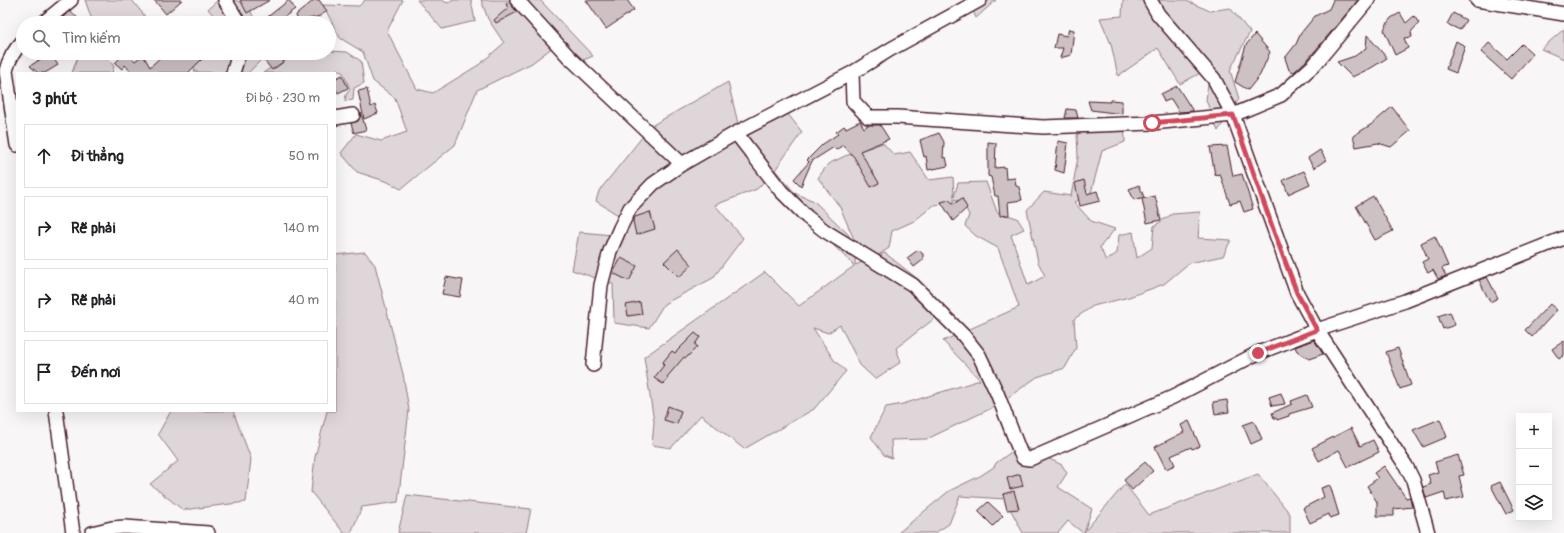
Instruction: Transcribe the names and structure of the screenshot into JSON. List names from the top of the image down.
{
  "page": {
    "search": "Tìm kiếm",
    "heading": ["3 phút", "Đi bộ · 230 m"],
    "list": [
      ["Đi thẳng", "50 m"],
      ["Rẽ phải", "140 m"],
      ["Rẽ phải", "40 m"],
      "Đến nơi"
    ],
    "map_buttons": ["+", "−"]
  }
}
